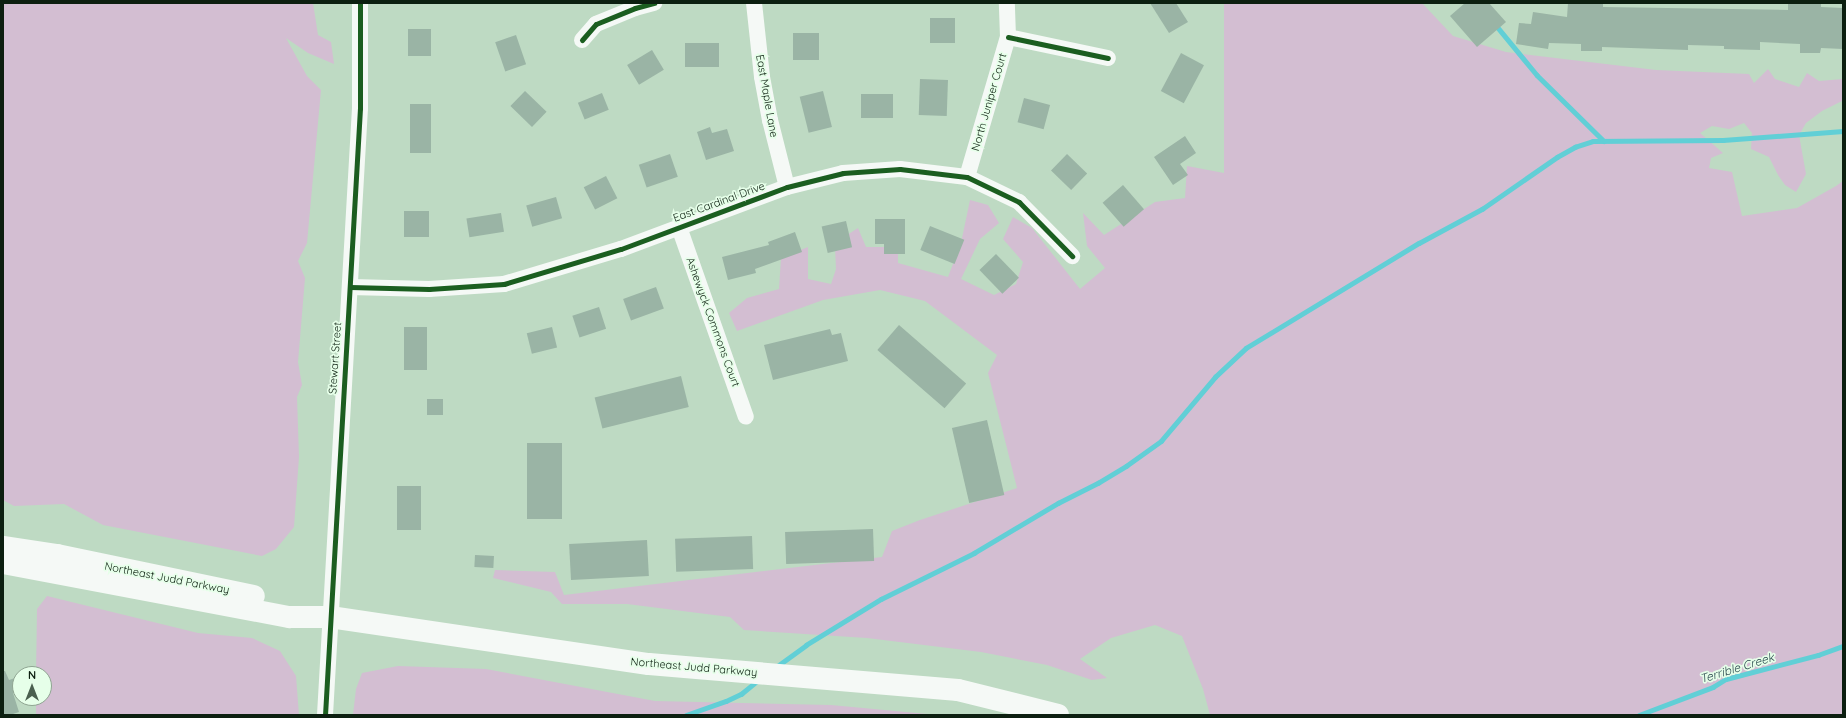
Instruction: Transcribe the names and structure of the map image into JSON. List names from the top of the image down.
{
  "streets": {
    "highway": ["Northeast Judd Parkway"],
    "street": [
      "East Maple Lane",
      "North Juniper Court",
      "East Cardinal Drive",
      "Ashewyck Commons Court",
      "Stewart Street"
    ]
  },
  "crossings": [
    ["East Maple Lane", "East Cardinal Drive"],
    ["North Juniper Court", "East Cardinal Drive"],
    ["East Cardinal Drive", "Ashewyck Commons Court"],
    ["East Cardinal Drive", "Stewart Street"],
    ["Stewart Street", "Northeast Judd Parkway"]
  ],
  "water": ["Terrible Creek"],
  "north": "top"
}
